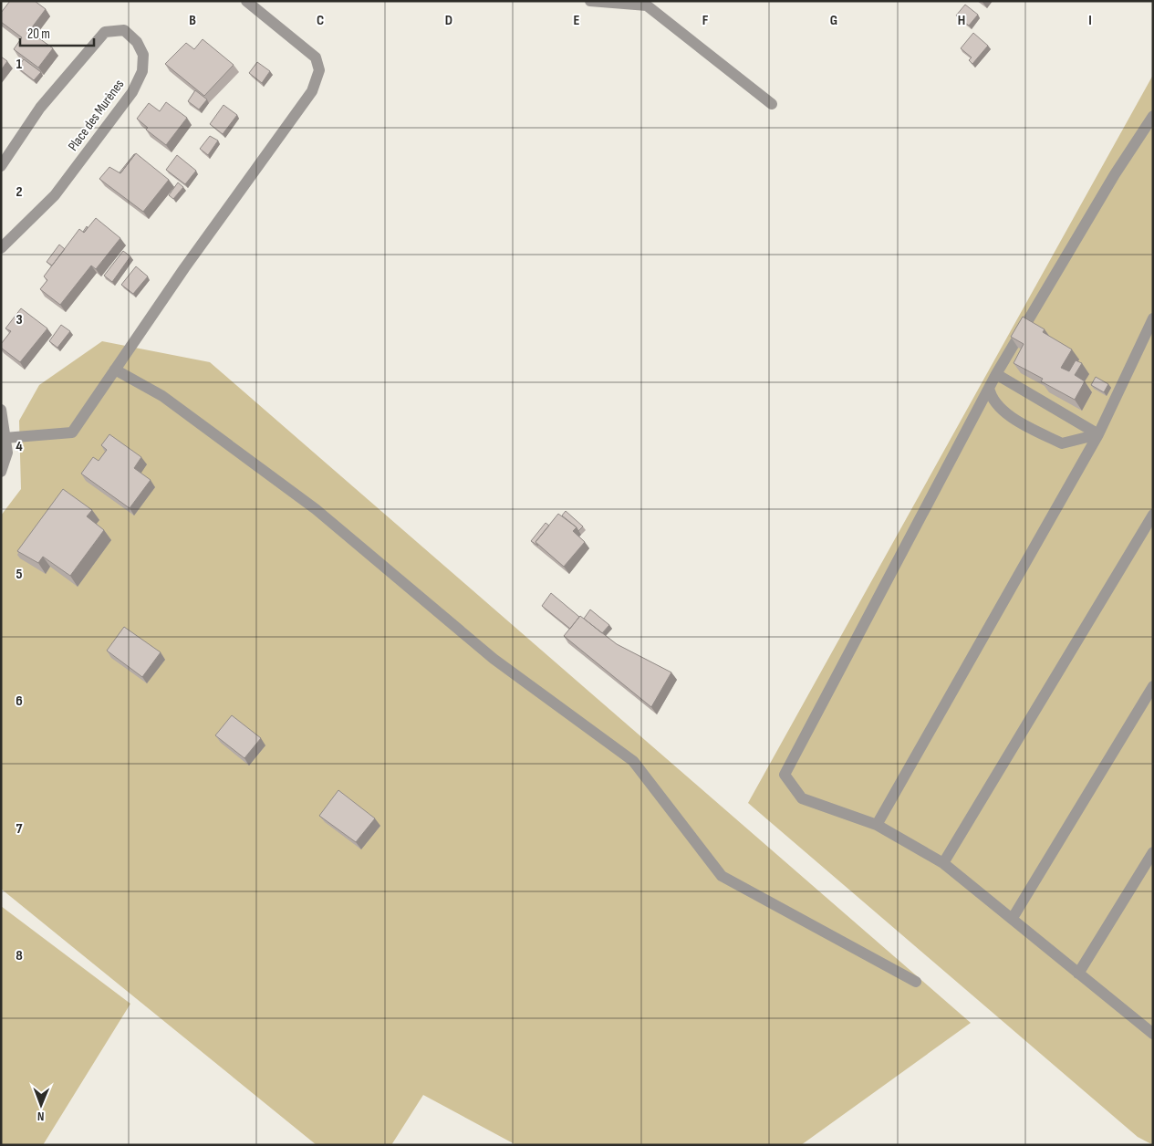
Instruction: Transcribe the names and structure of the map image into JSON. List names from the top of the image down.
{
  "streets": {
    "street": ["Place des Murènes"]
  },
  "scale_bar": "20 m",
  "north": "bottom",
  "grid": {
    "columns": [
      "B",
      "C",
      "D",
      "E",
      "F",
      "G",
      "H",
      "I"
    ],
    "rows": [
      "1",
      "2",
      "3",
      "4",
      "5",
      "6",
      "7",
      "8"
    ]
  }
}
